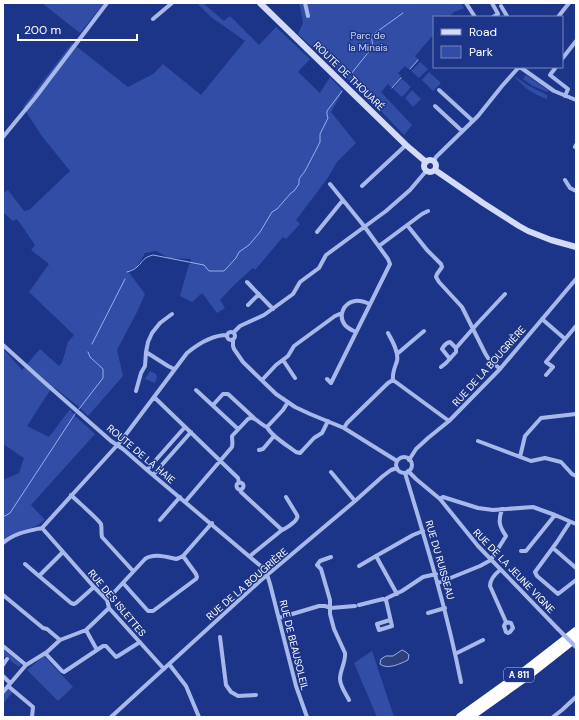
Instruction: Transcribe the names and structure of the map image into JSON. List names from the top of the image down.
{
  "streets": {
    "highway": ["A 811"],
    "street": [
      "ROUTE DE THOUARÉ",
      "RUE DE LA BOUGRIÈRE",
      "ROUTE DE LA HAIE",
      "RUE DU RUISSEAU",
      "RUE DE LA JEUNE VIGNE",
      "RUE DES ISLETTES",
      "RUE DE BEAUSOLEIL"
    ]
  },
  "crossings": [
    ["RUE DE LA BOUGRIÈRE", "ROUTE DE LA HAIE"],
    ["RUE DE LA BOUGRIÈRE", "RUE DU RUISSEAU"],
    ["RUE DE LA BOUGRIÈRE", "RUE DE LA JEUNE VIGNE"],
    ["RUE DE LA BOUGRIÈRE", "RUE DES ISLETTES"],
    ["RUE DE LA BOUGRIÈRE", "RUE DE BEAUSOLEIL"],
    ["ROUTE DE LA HAIE", "RUE DE BEAUSOLEIL"],
    ["RUE DU RUISSEAU", "RUE DE LA JEUNE VIGNE"]
  ],
  "parks": ["Parc de la Minais"],
  "legend": ["Road", "Park"],
  "scale_bar": "200 m"
}
